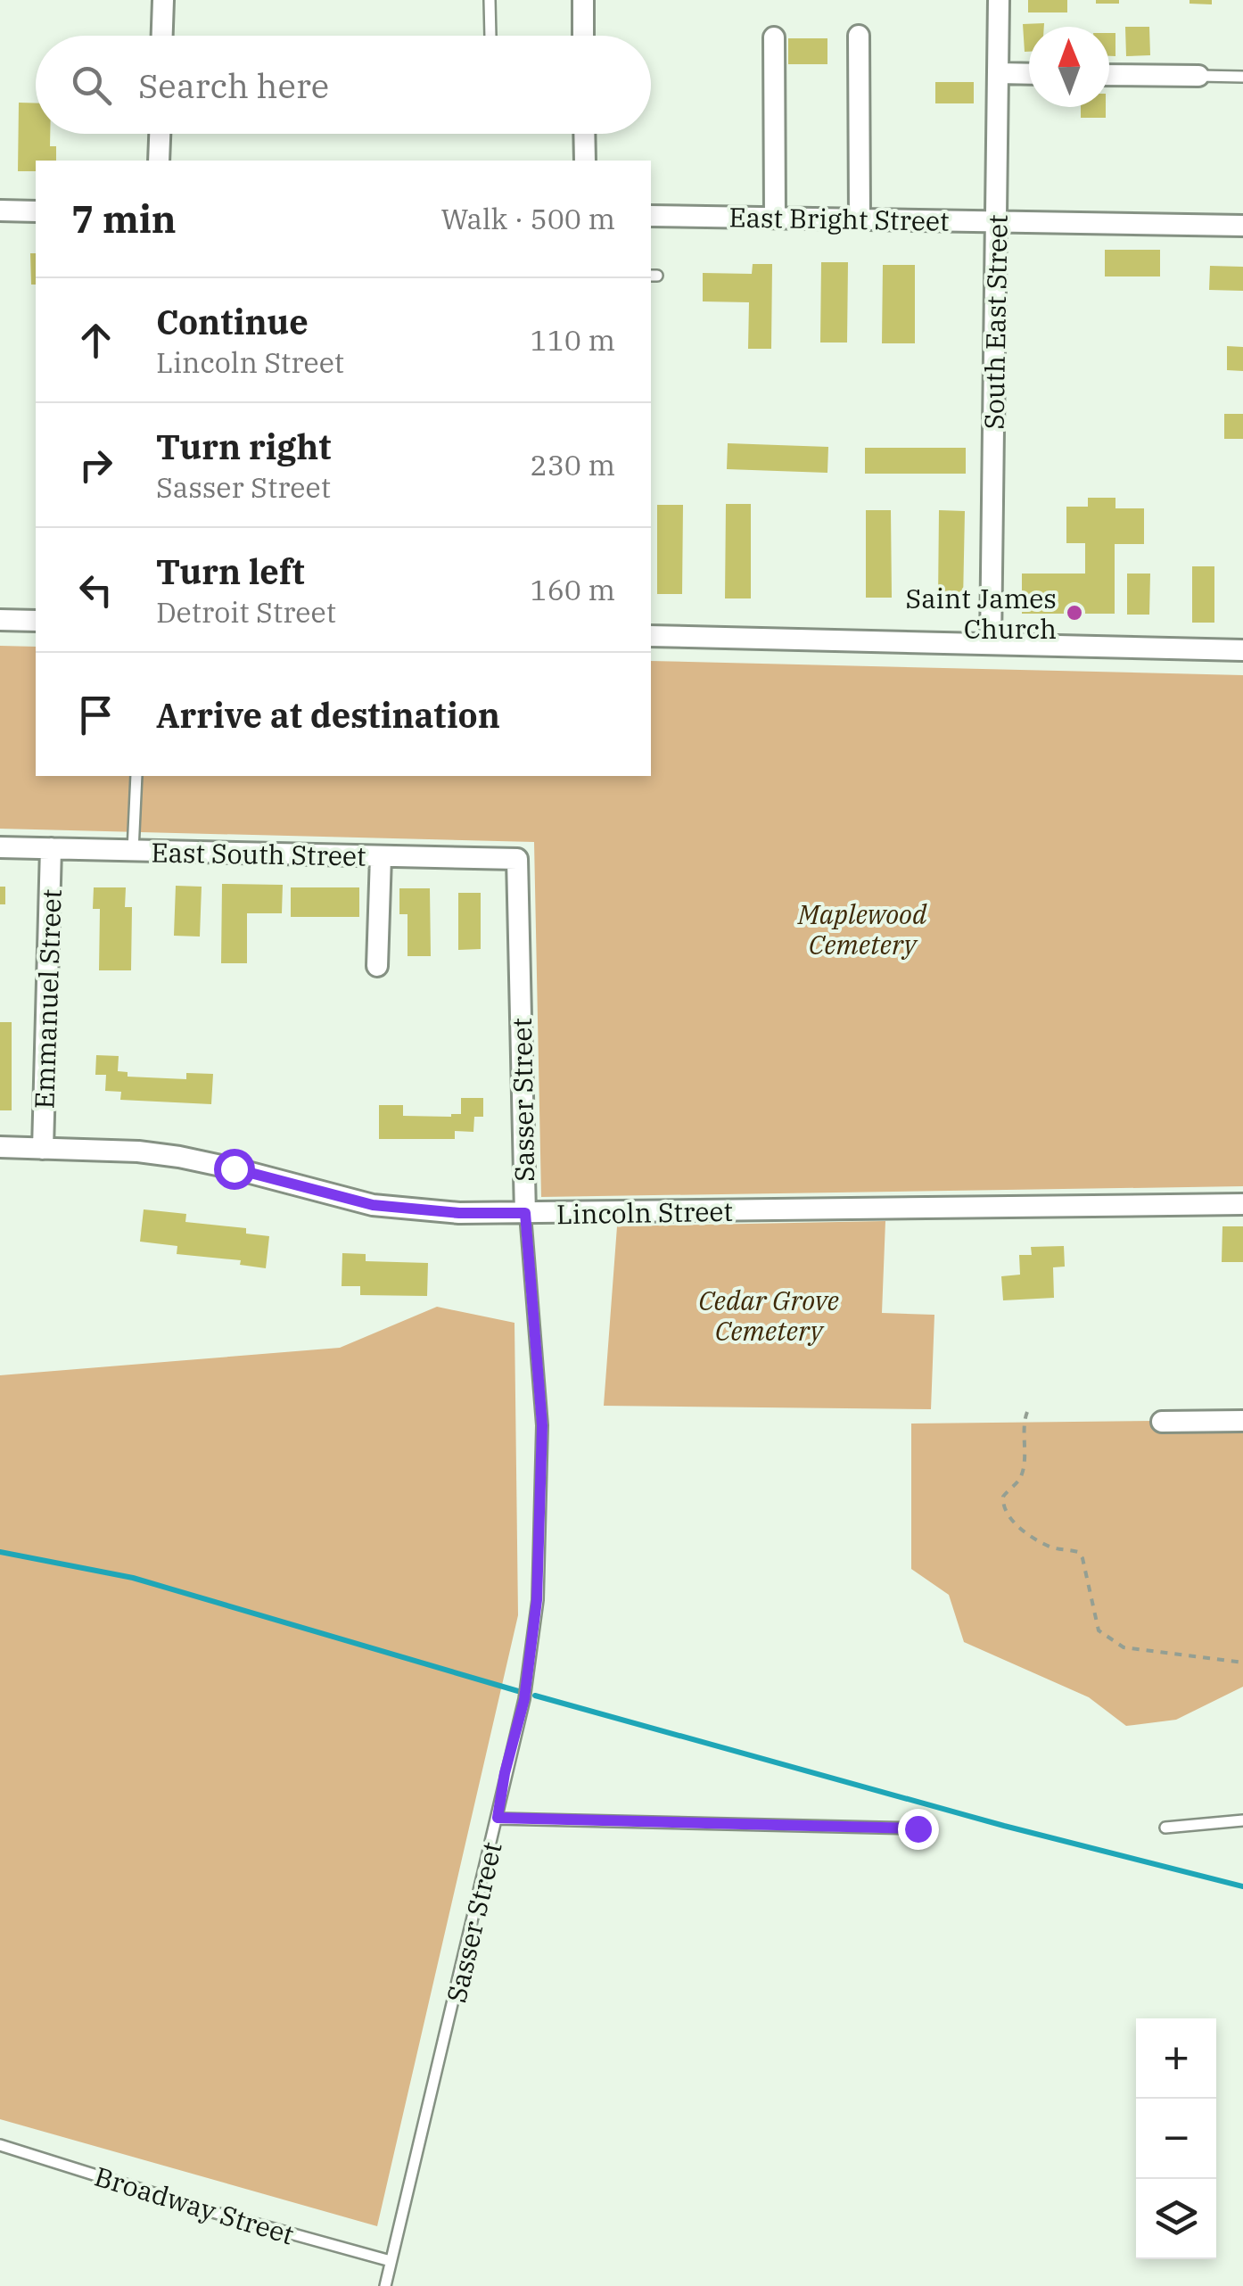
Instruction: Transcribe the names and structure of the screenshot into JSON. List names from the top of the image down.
{
  "streets": {
    "street": [
      "East Bright Street",
      "South East Street",
      "East South Street",
      "Emmanuel Street",
      "Sasser Street",
      "Lincoln Street"
    ],
    "lane": ["Broadway Street"]
  },
  "crossings": [
    ["East Bright Street", "South East Street"],
    ["East South Street", "Emmanuel Street"],
    ["East South Street", "Sasser Street"],
    ["Emmanuel Street", "Lincoln Street"],
    ["Sasser Street", "Lincoln Street"],
    ["Sasser Street", "Broadway Street"]
  ],
  "parks": ["Maplewood Cemetery", "Cedar Grove Cemetery"],
  "places": ["Saint James Church"],
  "north": "top",
  "page": {
    "search": "Search here",
    "heading": ["7 min", "Walk · 500 m"],
    "list": [
      ["Continue", "Lincoln Street", "110 m"],
      ["Turn right", "Sasser Street", "230 m"],
      ["Turn left", "Detroit Street", "160 m"],
      "Arrive at destination"
    ],
    "map_buttons": ["+", "−"]
  }
}
